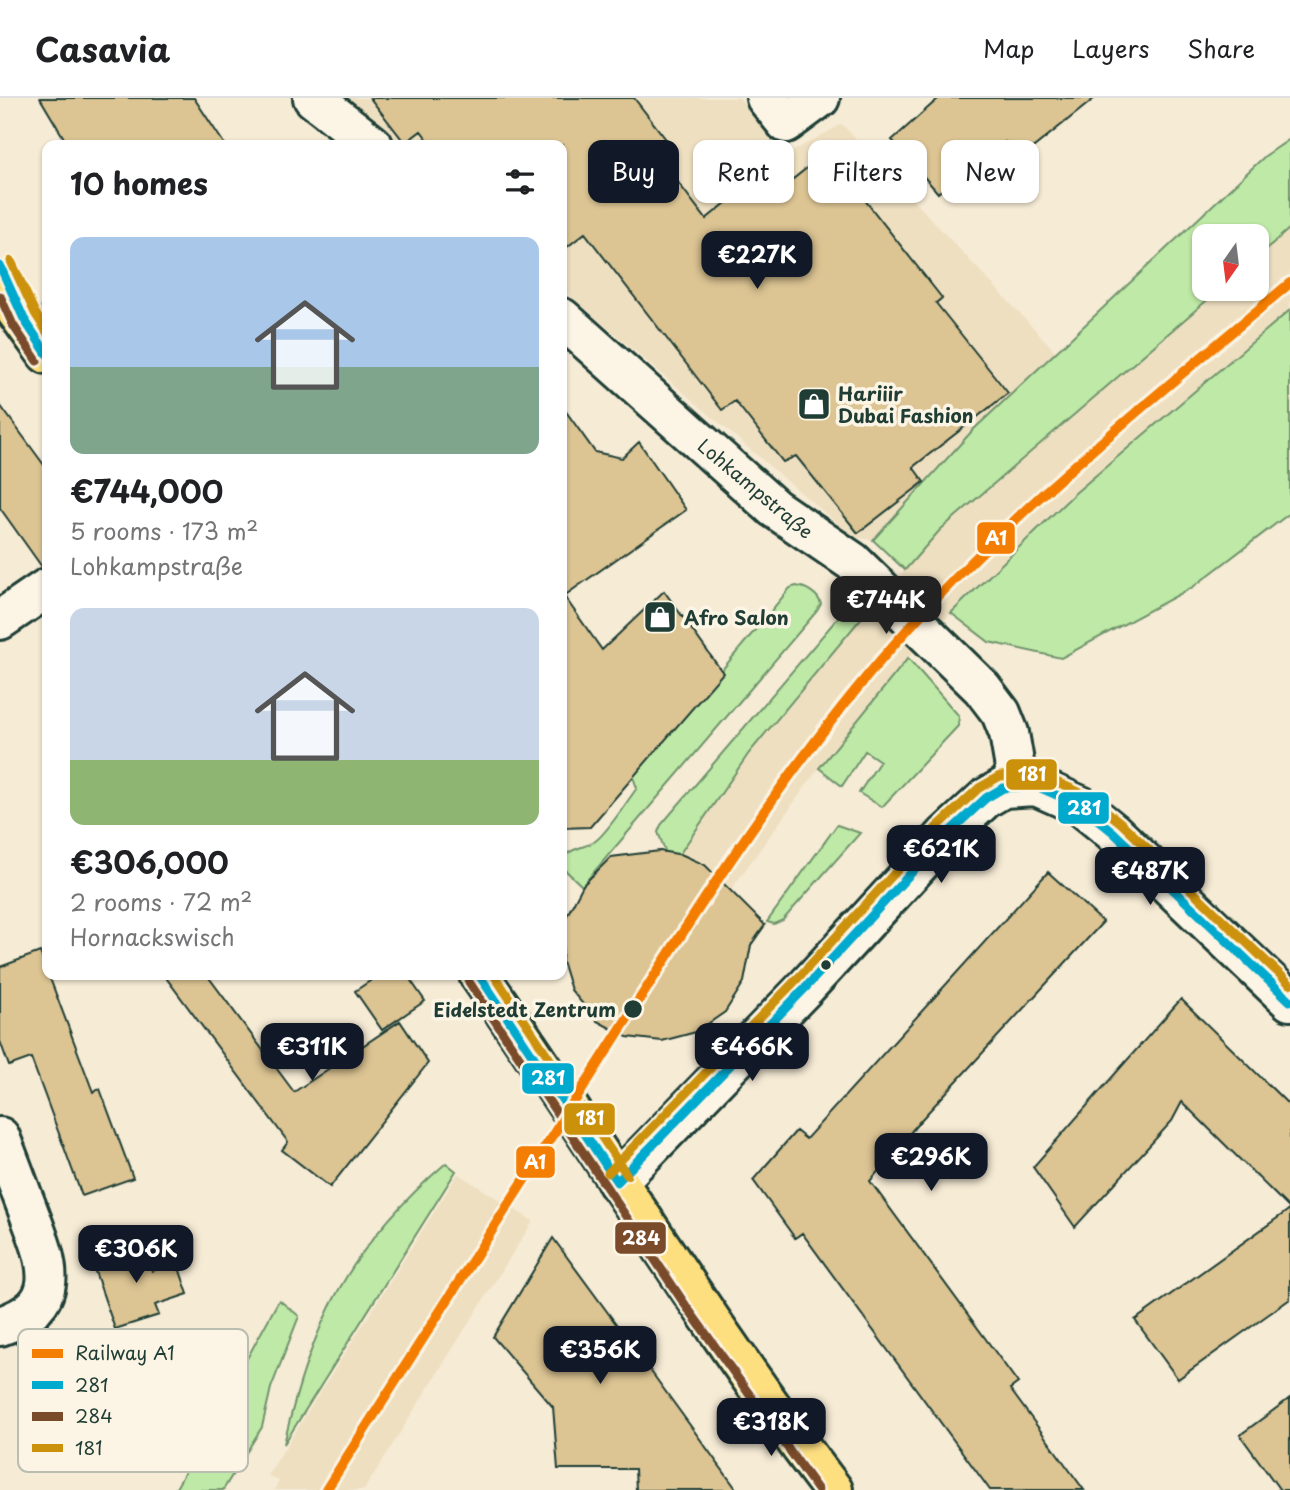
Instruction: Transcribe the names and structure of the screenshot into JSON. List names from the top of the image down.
{
  "streets": {
    "street": ["Lohkampstraße"]
  },
  "places": {
    "shop": ["Hariiir Dubai Fashion", "Afro Salon"],
    "other": ["Eidelstedt Zentrum"]
  },
  "lines": [
    "transit line 181",
    "transit line 281",
    "rail line A1",
    "transit line 284"
  ],
  "legend": [
    "Railway A1",
    "281",
    "284",
    "181"
  ],
  "north": "bottom",
  "page": {
    "header": "Casavia",
    "nav": ["Map", "Layers", "Share"],
    "chip": [
      "Buy",
      "Rent",
      "Filters",
      "New"
    ],
    "heading": "10 homes",
    "list": [
      {
        "name": "€744,000",
        "note": "5 rooms · 173 m² · Lohkampstraße"
      },
      {
        "name": "€306,000",
        "note": "2 rooms · 72 m² · Hornackswisch"
      }
    ],
    "price": [
      "€227K",
      "€744K",
      "€621K",
      "€487K",
      "€311K",
      "€466K",
      "€296K",
      "€306K",
      "€356K",
      "€318K"
    ]
  }
}
